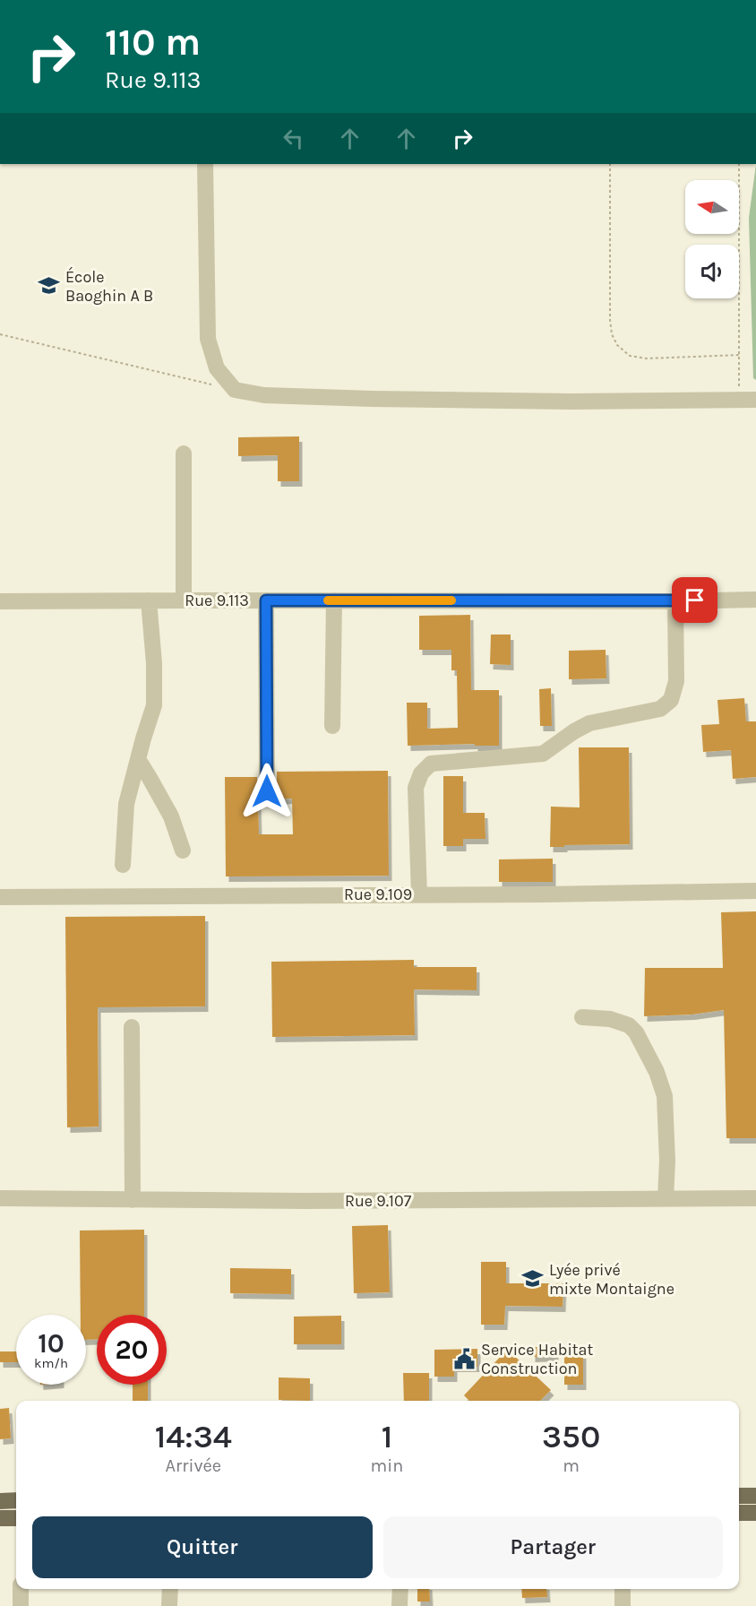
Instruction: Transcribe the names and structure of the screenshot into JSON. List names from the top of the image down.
{
  "streets": {
    "street": ["Rue 9.113", "Rue 9.109", "Rue 9.107"]
  },
  "places": {
    "school or university": ["École Baoghin A B", "Lyée privé mixte Montaigne"],
    "public building": ["Service Habitat Construction"]
  },
  "north": "left",
  "page": {
    "turn": ["110 m", "Rue 9.113"],
    "speed": "10 km/h",
    "limit": "20",
    "eta": [
      "14:34",
      "Arrivée",
      "1",
      "min",
      "350",
      "m"
    ],
    "buttons": ["Quitter", "Partager"]
  }
}
